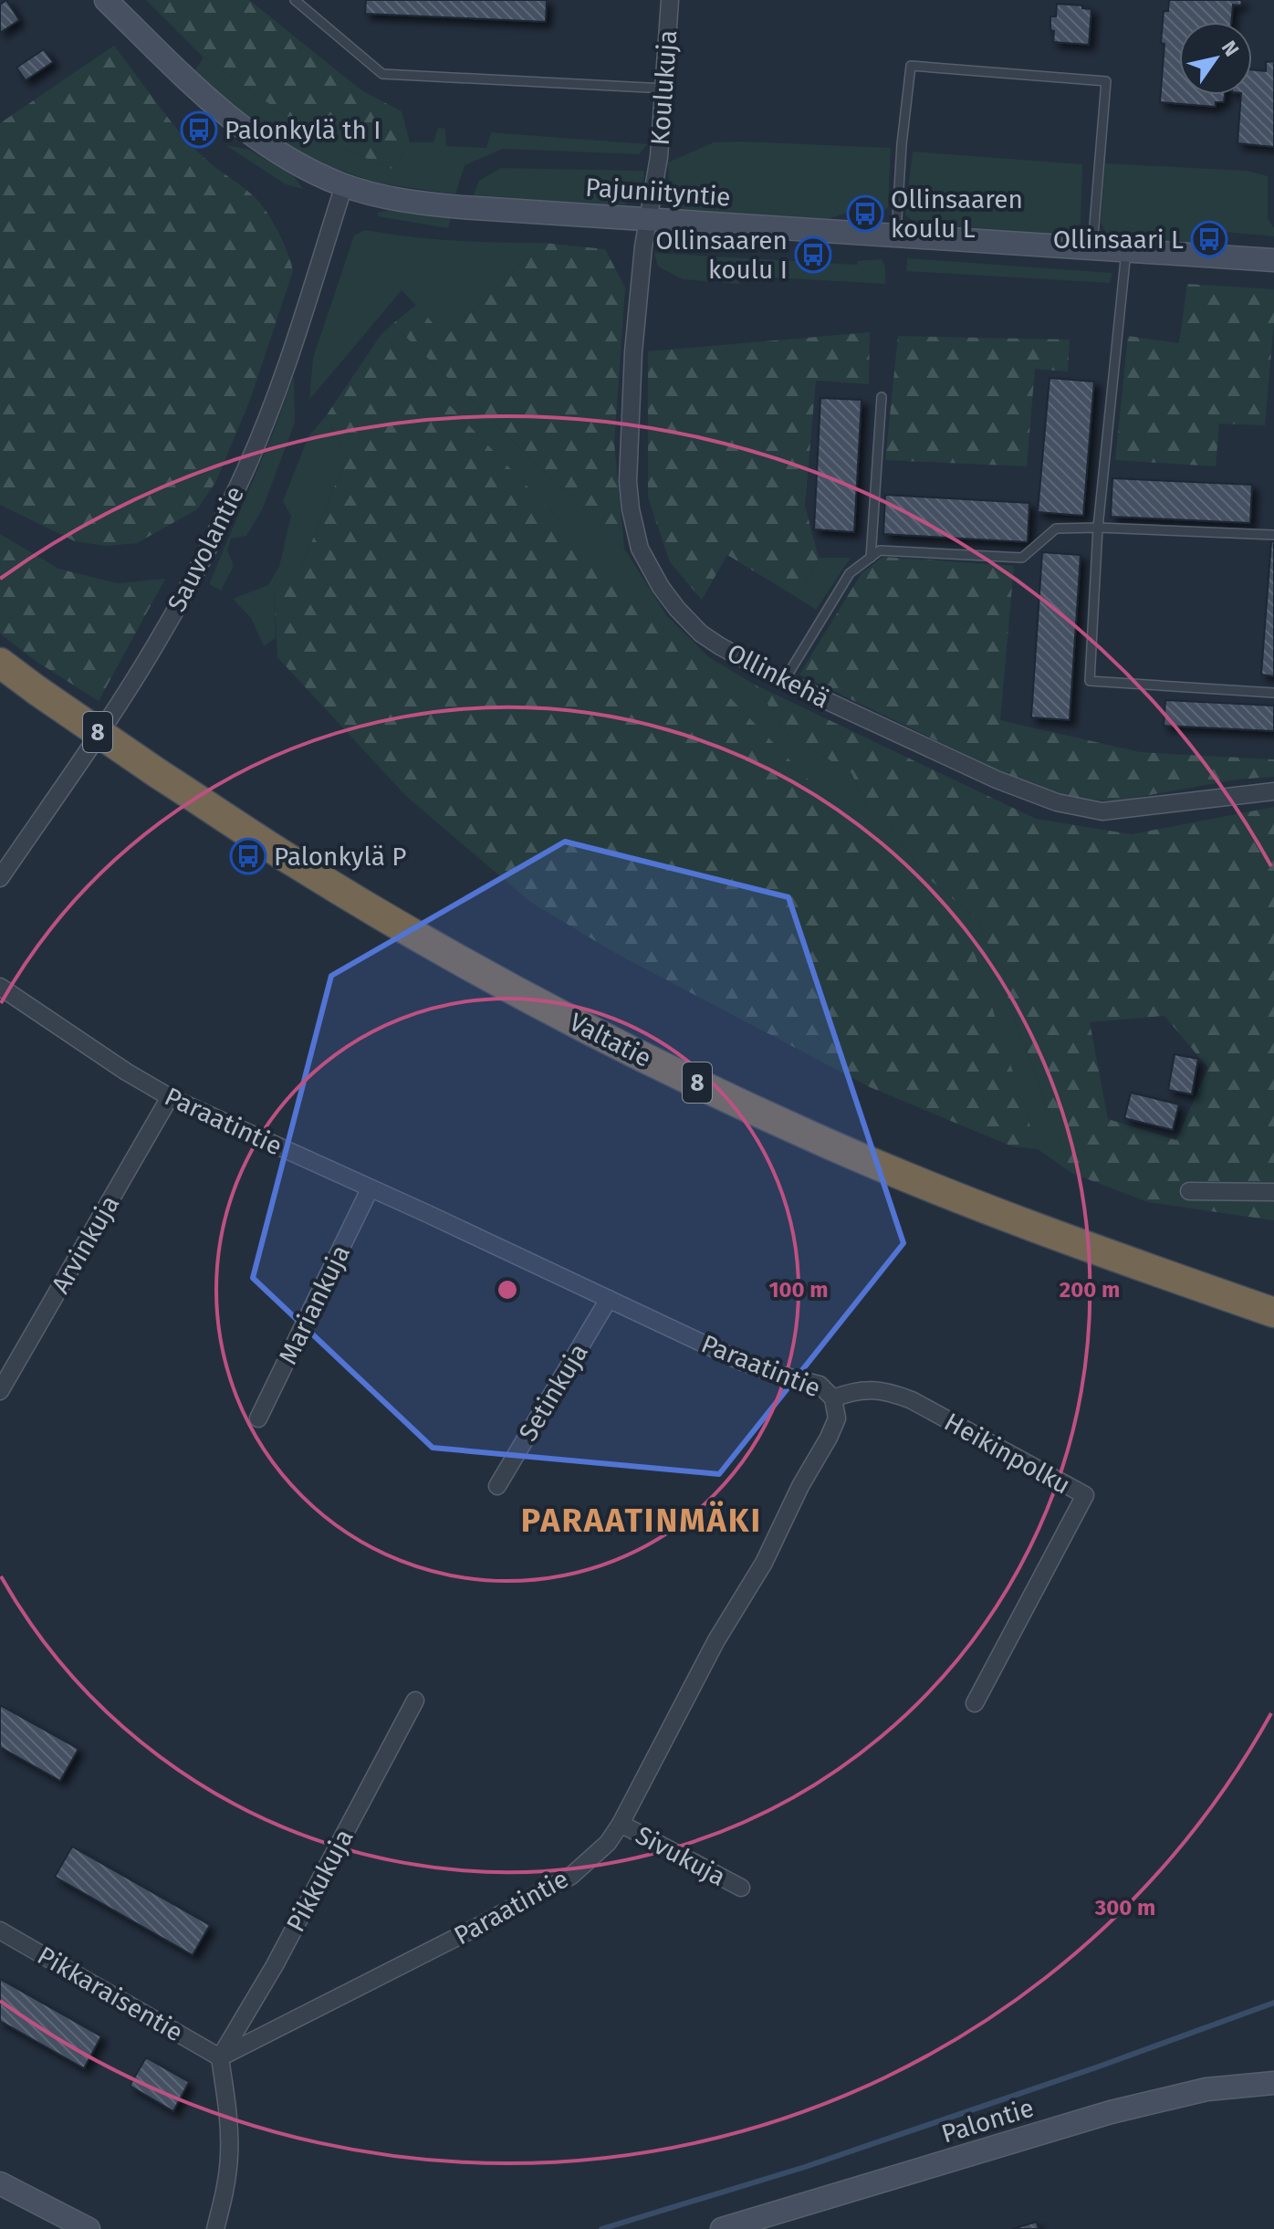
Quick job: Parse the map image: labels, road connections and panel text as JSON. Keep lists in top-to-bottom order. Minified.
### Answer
{"streets":{"highway":["8","Valtatie"],"street":["Koulukuja","Pajuniityntie","Sauvolantie","Ollinkehä","Paraatintie","Arvinkuja","Mariankuja","Setinkuja","Heikinpolku","Sivukuja","Pikkukuja","Pikkaraisentie","Palontie"]},"crossings":[["Koulukuja","Pajuniityntie"],["Koulukuja","Ollinkehä"],["Pajuniityntie","Sauvolantie"],["Pajuniityntie","Ollinkehä"],["Paraatintie","Arvinkuja"],["Paraatintie","Mariankuja"],["Paraatintie","Setinkuja"],["Paraatintie","Heikinpolku"],["Paraatintie","Sivukuja"],["Paraatintie","Pikkukuja"],["Paraatintie","Pikkaraisentie"],["Pikkukuja","Pikkaraisentie"]],"districts":["PARAATINMÄKI"],"places":{"bus stop":["Palonkylä th I","Ollinsaaren koulu L","Ollinsaari L","Ollinsaaren koulu I","Palonkylä P"]},"north":"top right","rings":["100 m","200 m","300 m"]}
